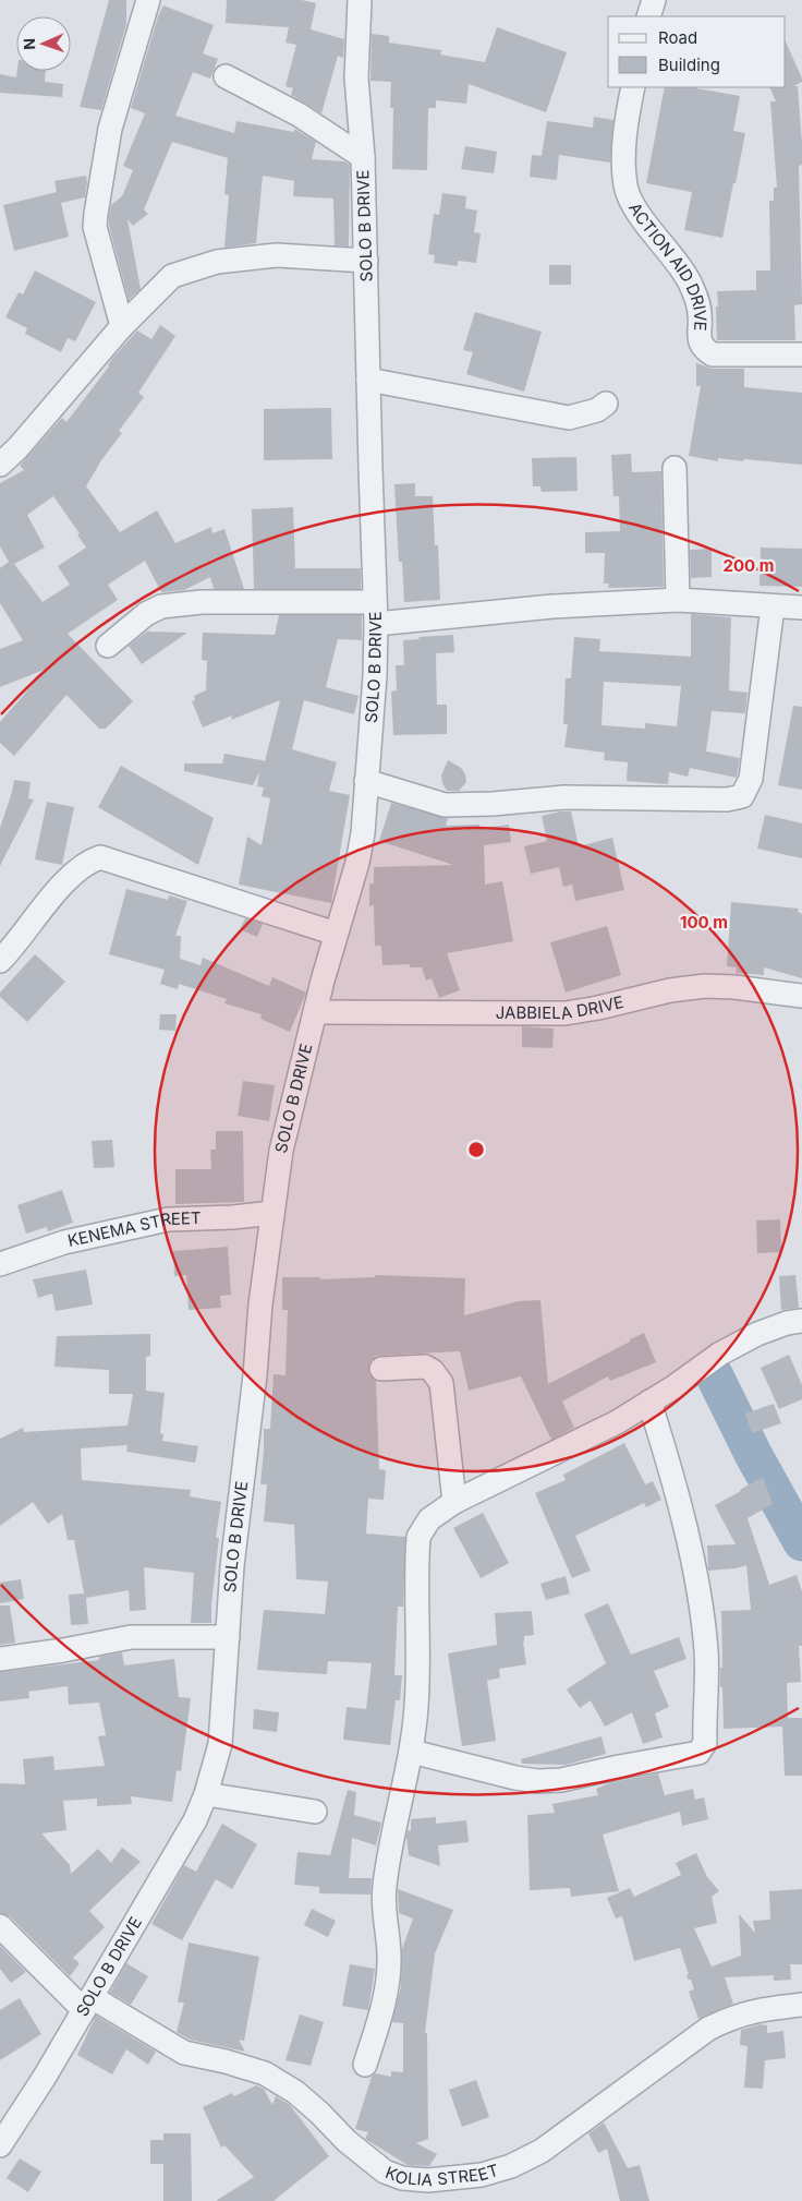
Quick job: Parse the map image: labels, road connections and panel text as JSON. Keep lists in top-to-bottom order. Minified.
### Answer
{"streets":{"street":["SOLO B DRIVE","ACTION AID DRIVE","JABBIELA DRIVE","KENEMA STREET","KOLIA STREET"]},"crossings":[["SOLO B DRIVE","JABBIELA DRIVE"],["SOLO B DRIVE","KENEMA STREET"],["SOLO B DRIVE","KOLIA STREET"]],"legend":["Road","Building"],"north":"left","rings":["200 m","100 m"]}
